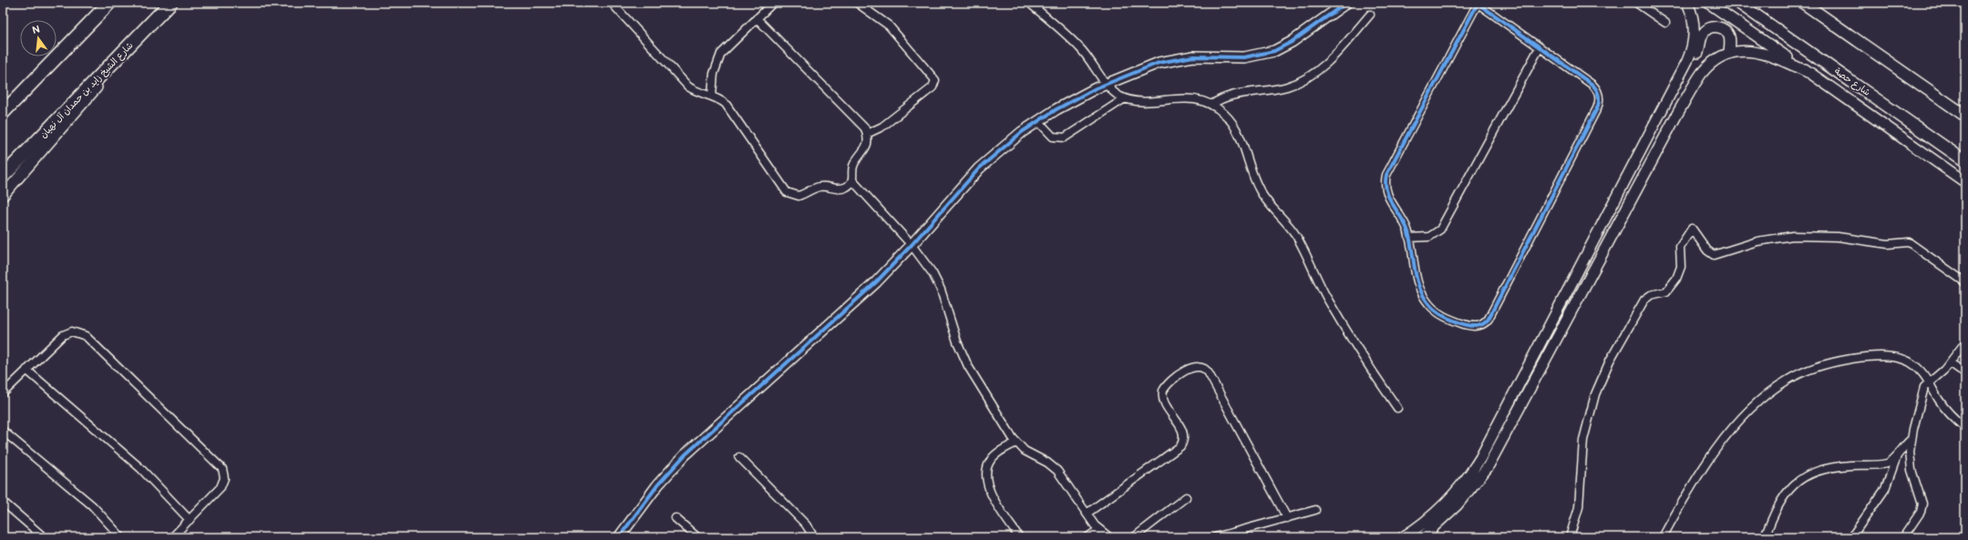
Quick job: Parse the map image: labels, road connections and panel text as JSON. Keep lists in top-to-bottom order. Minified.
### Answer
{"streets":{"highway":["شارع الشيخ زايد بن حمدان آل نهيان"],"main road":["شارع حصة"]},"north":"top"}
